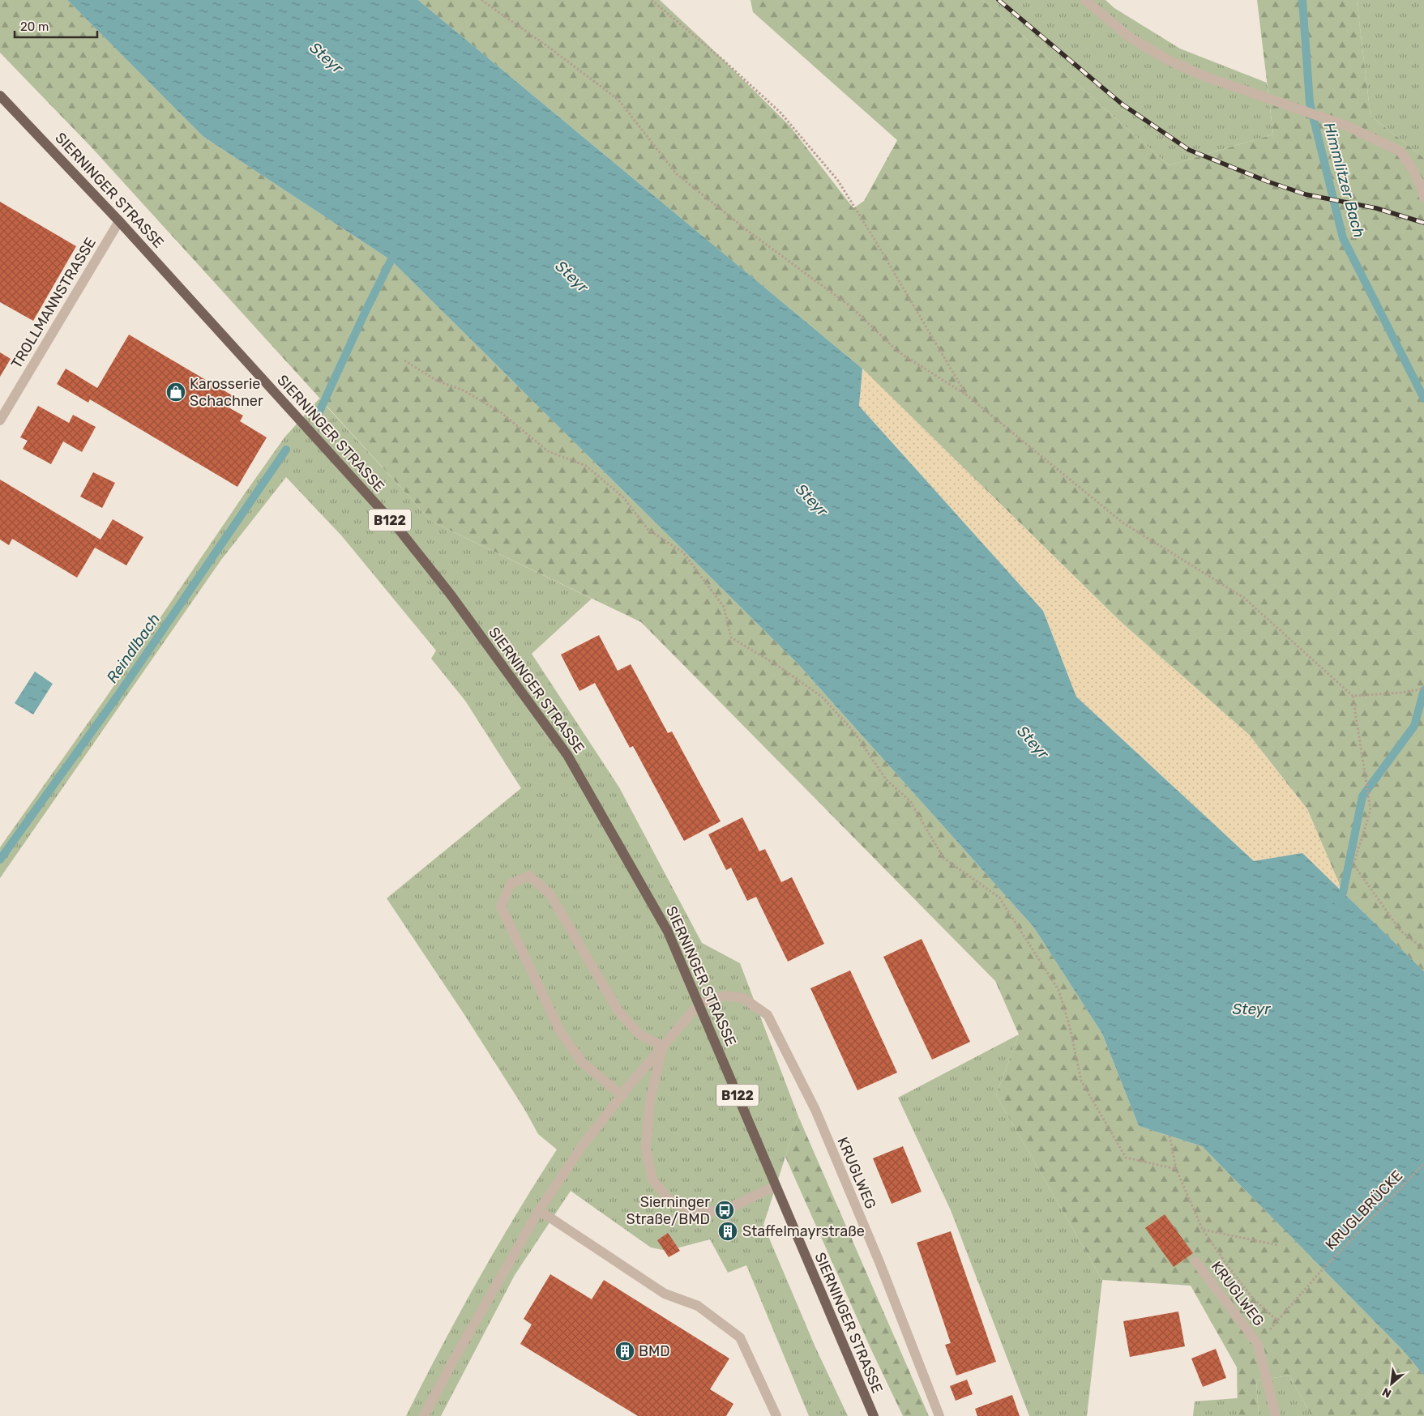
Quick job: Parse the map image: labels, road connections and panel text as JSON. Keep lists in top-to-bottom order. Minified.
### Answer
{"streets":{"main road":["SIERNINGER STRASSE","B122"],"street":["TROLLMANNSTRASSE","KRUGLWEG"],"path":["KRUGLBRÜCKE"]},"crossings":[["SIERNINGER STRASSE","TROLLMANNSTRASSE"],["SIERNINGER STRASSE","KRUGLWEG"],["KRUGLWEG","KRUGLBRÜCKE"]],"water":["Steyr","Himmlitzer Bach","Reindlbach"],"places":{"shop":["Karosserie Schachner"],"bus stop":["Sierninger Straße/BMD"],"building":["Staffelmayrstraße","BMD"]},"scale_bar":"20 m","north":"bottom left"}
